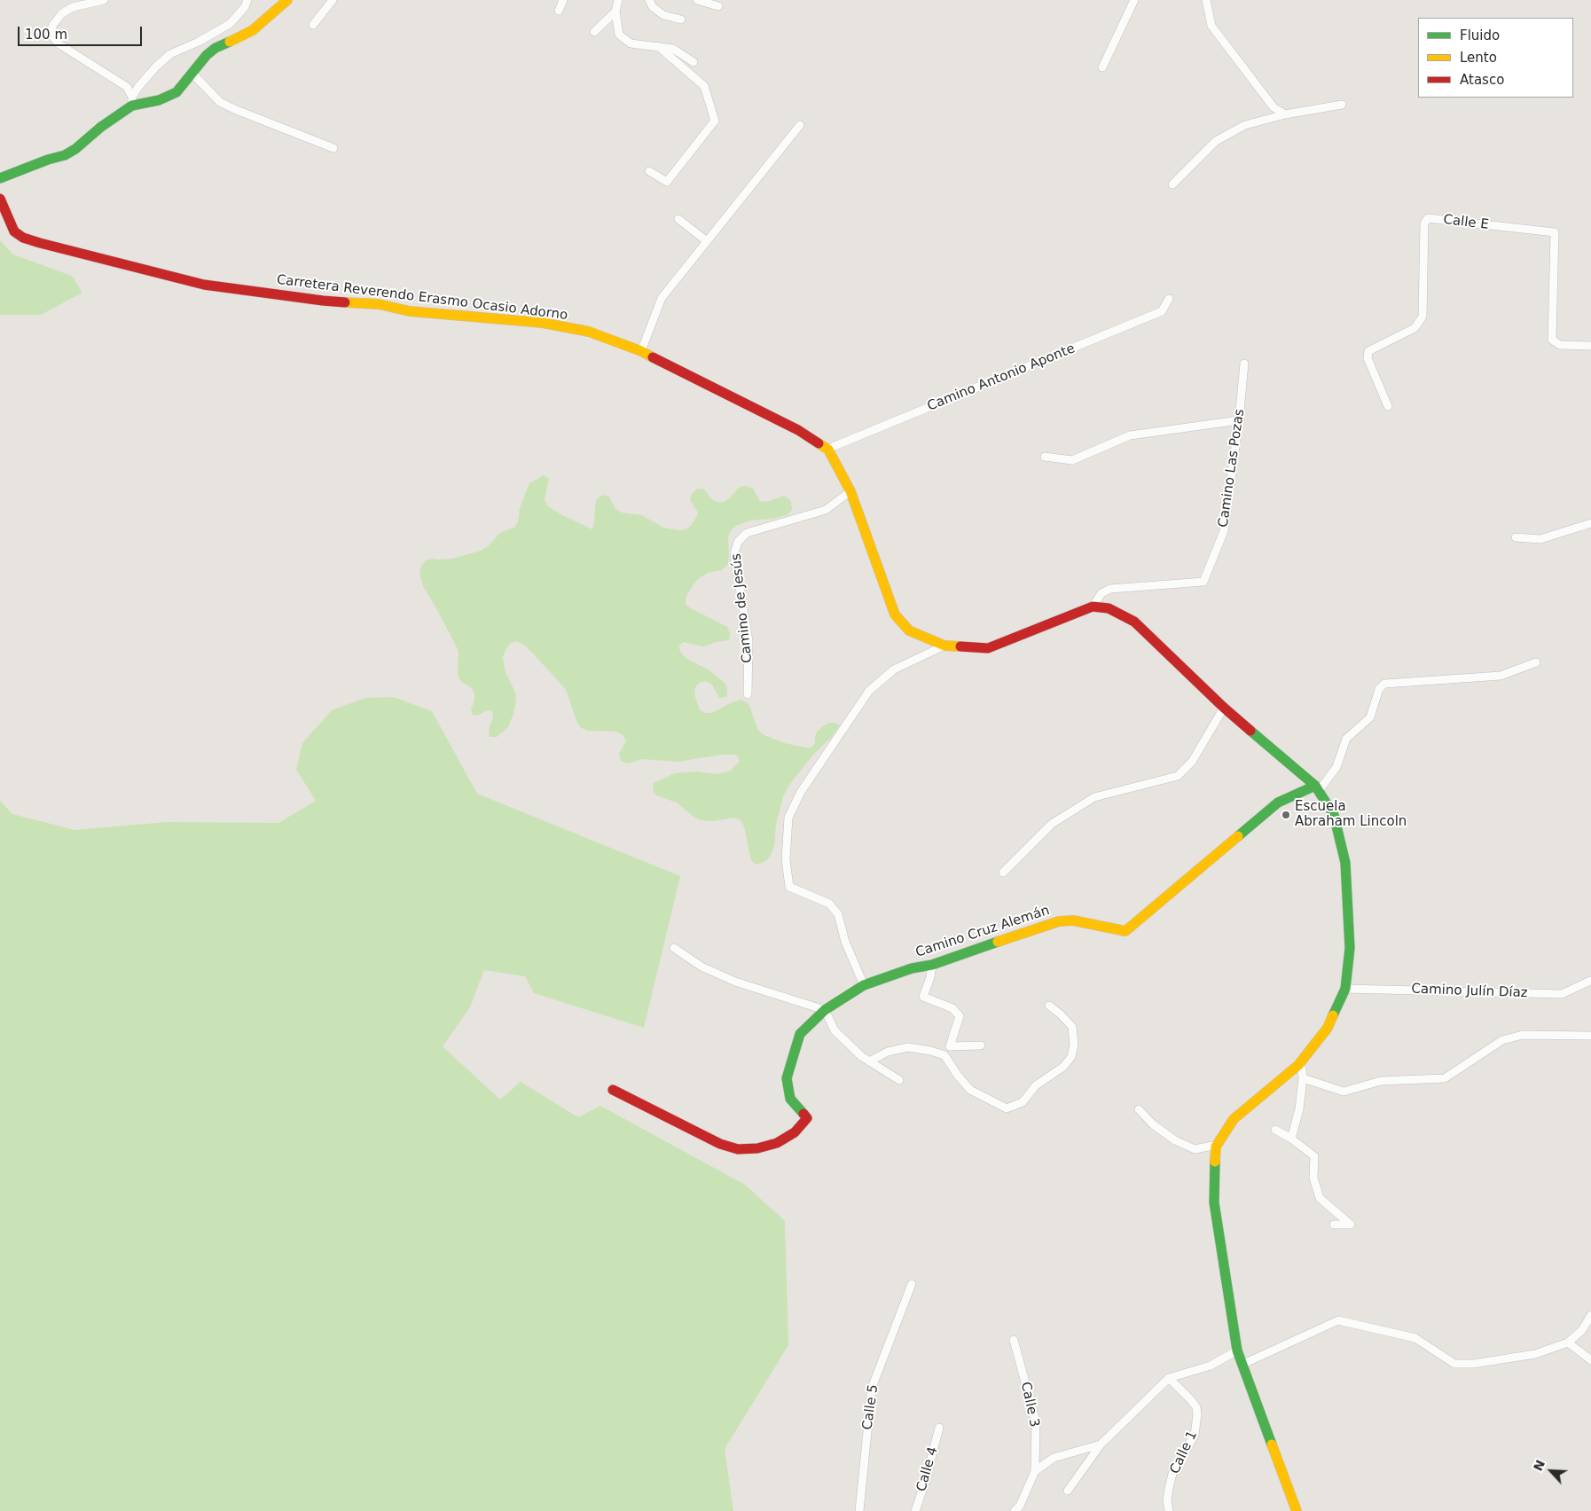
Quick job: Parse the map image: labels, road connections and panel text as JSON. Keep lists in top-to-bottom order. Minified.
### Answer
{"streets":{"street":["Calle E","Carretera Reverendo Erasmo Ocasio Adorno","Camino Antonio Aponte","Camino Las Pozas","Camino de Jesús","Camino Cruz Alemán","Camino Julín Díaz","Calle 3","Calle 5","Calle 1","Calle 4"]},"crossings":[["Carretera Reverendo Erasmo Ocasio Adorno","Camino Antonio Aponte"],["Carretera Reverendo Erasmo Ocasio Adorno","Camino Las Pozas"],["Carretera Reverendo Erasmo Ocasio Adorno","Camino de Jesús"]],"places":["Escuela Abraham Lincoln"],"legend":["Fluido","Lento","Atasco"],"scale_bar":"100 m","north":"top left"}
